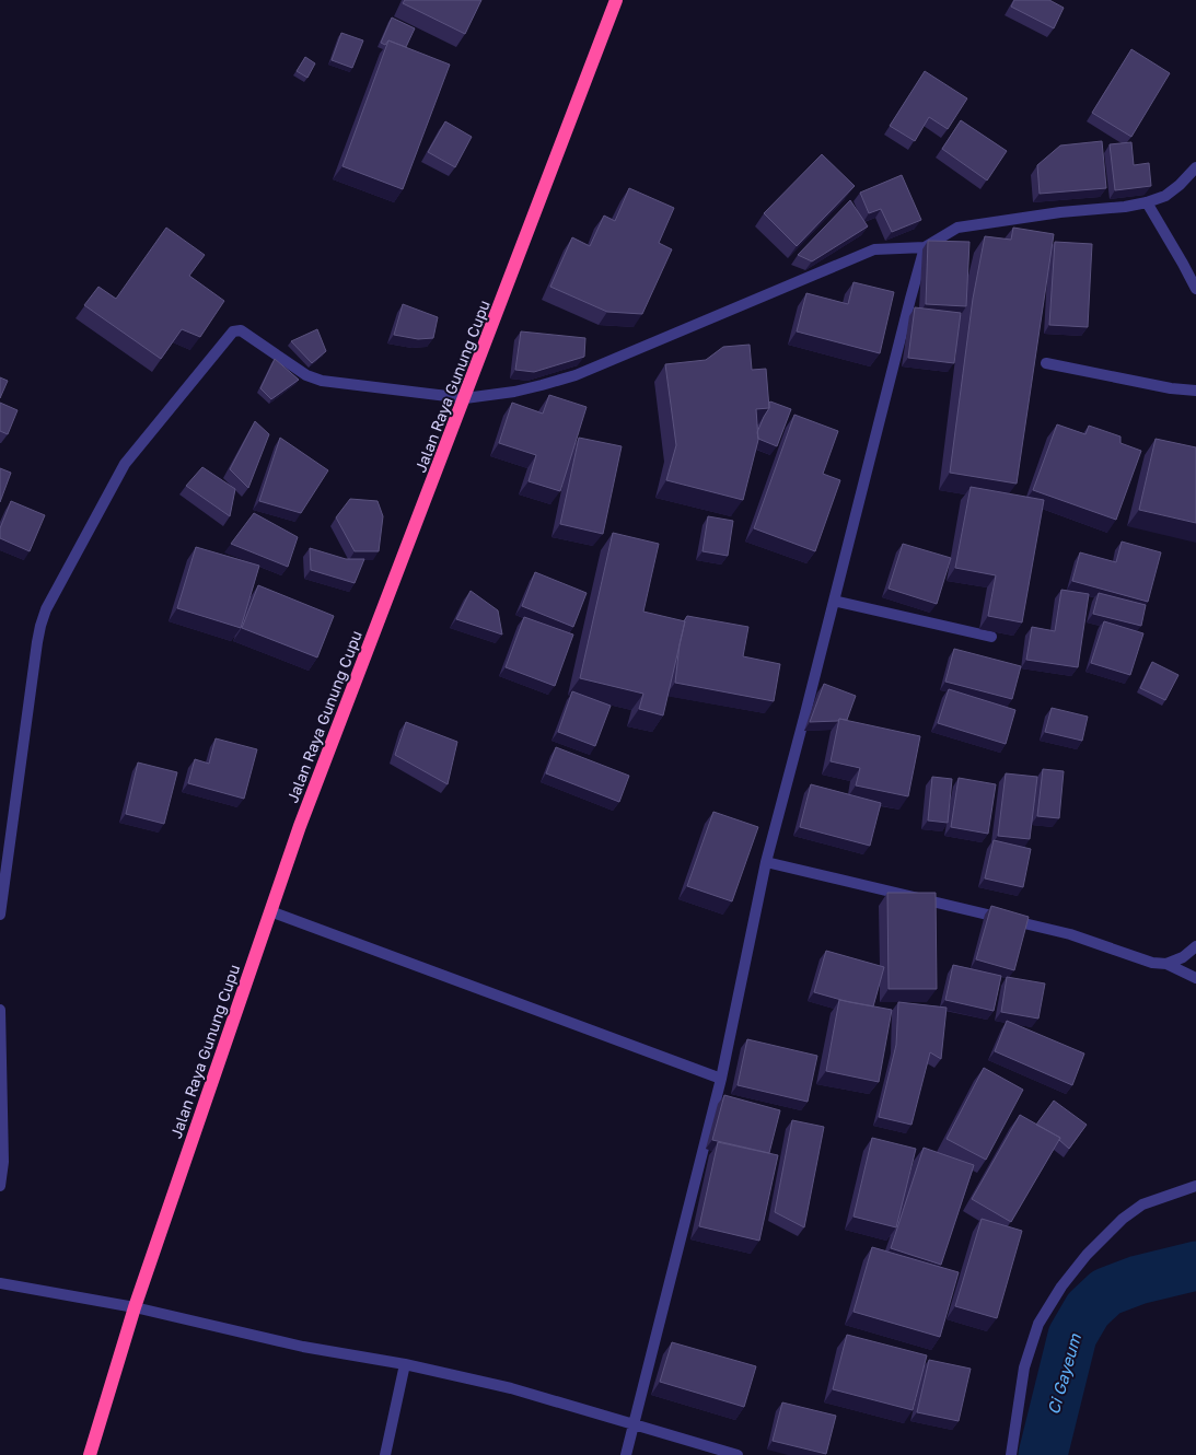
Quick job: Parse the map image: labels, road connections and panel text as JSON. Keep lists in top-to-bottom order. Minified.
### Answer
{"streets":{"highway":["Jalan Raya Gunung Cupu"]},"water":["Ci Gayeum"]}
